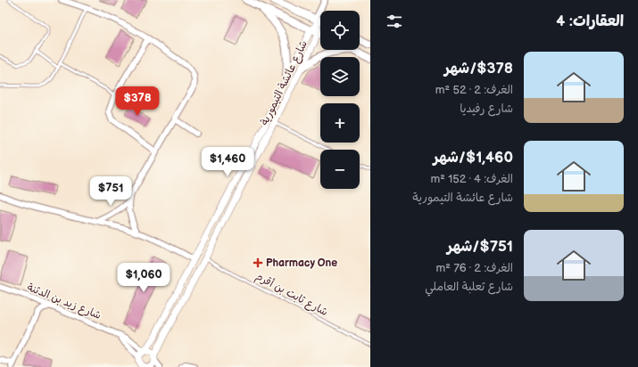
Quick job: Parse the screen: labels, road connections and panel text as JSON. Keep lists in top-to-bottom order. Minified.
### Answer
{"streets":{"street":["شارع عائشة التيمورية","شارع زيد بن الدثنة"],"lane":["شارع ثابت بن أقرم"]},"crossings":[["شارع عائشة التيمورية","شارع ثابت بن أقرم"],["شارع عائشة التيمورية","شارع زيد بن الدثنة"]],"places":{"health":["Pharmacy One"]},"page":{"heading":"العقارات: 4","map_buttons":["+","−"],"list":[{"name":"$378/شهر","note":"الغرف: 2 · 52 m² · شارع رفيديا"},{"name":"$1,460/شهر","note":"الغرف: 4 · 152 m² · شارع عائشة التيمورية"},{"name":"$751/شهر","note":"الغرف: 2 · 76 m² · شارع ثعلبة العاملي"}],"price":["$378","$1,460","$751","$1,060"]}}
